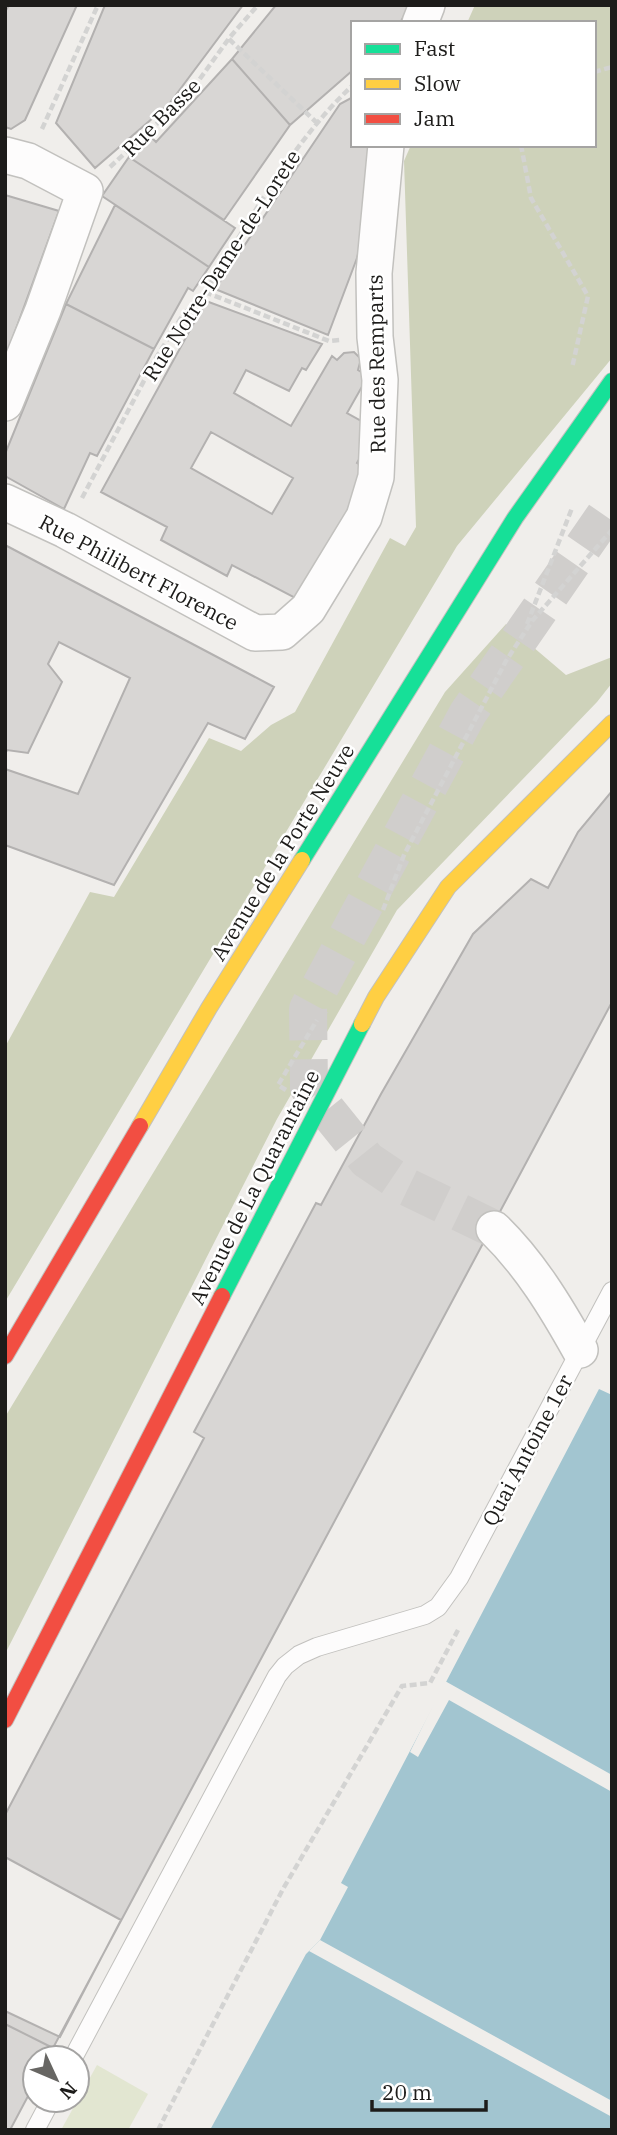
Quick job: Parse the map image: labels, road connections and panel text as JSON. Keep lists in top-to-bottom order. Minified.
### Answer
{"streets":{"street":["Rue des Remparts","Rue Philibert Florence","Avenue de la Porte Neuve","Avenue de La Quarantaine"],"lane":["Quai Antoine 1er"],"path":["Rue Basse","Rue Notre-Dame-de-Lorete"]},"crossings":[["Rue Notre-Dame-de-Lorete","Rue Philibert Florence"],["Rue des Remparts","Rue Philibert Florence"]],"legend":["Fast","Slow","Jam"],"scale_bar":"20 m","north":"bottom right"}
